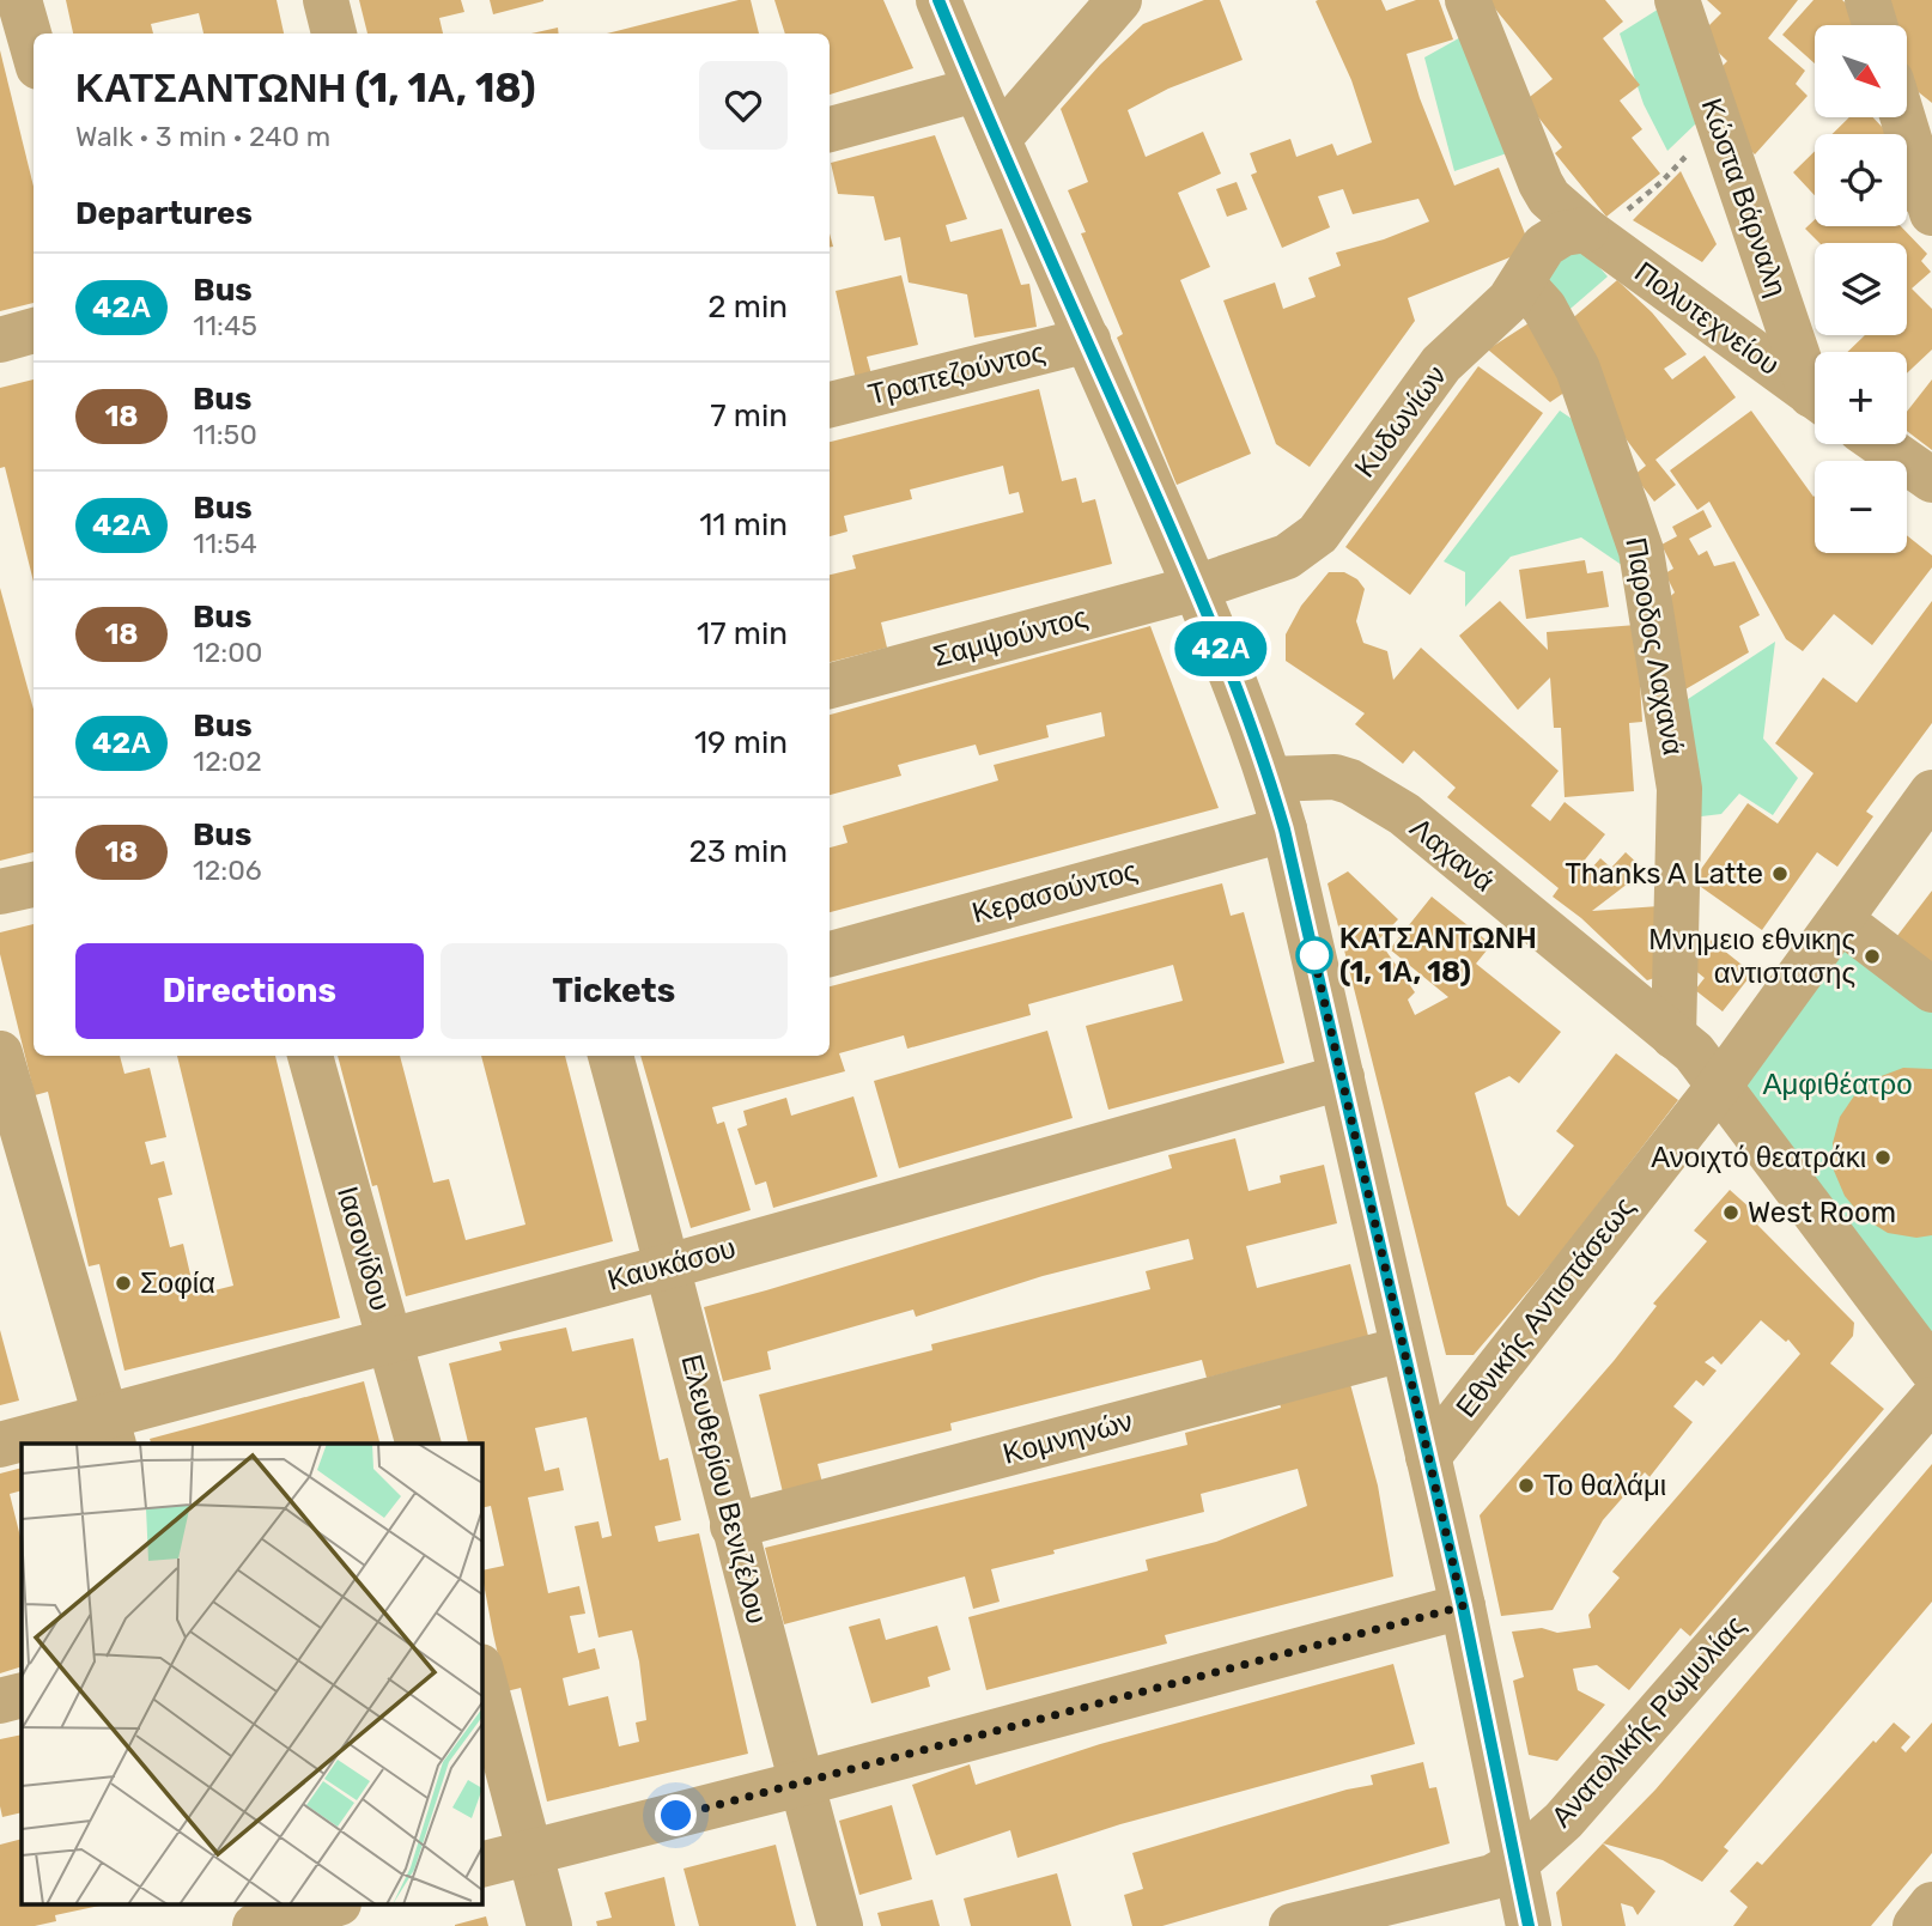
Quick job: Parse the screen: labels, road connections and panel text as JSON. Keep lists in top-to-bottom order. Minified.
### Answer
{"streets":{"street":["Κώστα Βάρναλη","Πολυτεχνείου","Τραπεζούντος","Κυδωνίων","Σαμψούντος","Παροδος Λαχανά","Λαχανά","Κερασούντος","Ιασoνίδου","Καυκάσου","Εθνικής Αντιστάσεως","Κομνηνών","Ελευθερίου Βενιζέλου","Ανατολικής Ρωμυλίας"]},"crossings":[["Πολυτεχνείου","Κυδωνίων"],["Κυδωνίων","Σαμψούντος"],["Κυδωνίων","Παροδος Λαχανά"],["Παροδος Λαχανά","Λαχανά"],["Λαχανά","Εθνικής Αντιστάσεως"],["Ιασoνίδου","Καυκάσου"],["Καυκάσου","Ελευθερίου Βενιζέλου"],["Κομνηνών","Ελευθερίου Βενιζέλου"]],"parks":["Αμφιθέατρο"],"places":["Thanks A Latte","ΚΑΤΣΑΝΤΩΝΗ (1, 1Α, 18)","Μνημειο εθνικης αντιστασης","Ανοιχτό θεατράκι","West Room","Σοφία","Το θαλάμι"],"lines":["bus line 42Α"],"north":"bottom right","page":{"on_map":"42Α","map_buttons":["+","−"],"heading":[["ΚΑΤΣΑΝΤΩΝΗ (1, 1Α, 18)","Walk · 3 min · 240 m"],"Departures"],"list":[{"mark":"42Α","name":"Bus","note":"11:45","value":"2 min"},{"mark":"18","name":"Bus","note":"11:50","value":"7 min"},{"mark":"42Α","name":"Bus","note":"11:54","value":"11 min"},{"mark":"18","name":"Bus","note":"12:00","value":"17 min"},{"mark":"42Α","name":"Bus","note":"12:02","value":"19 min"},{"mark":"18","name":"Bus","note":"12:06","value":"23 min"}],"buttons":["Directions","Tickets"]}}
